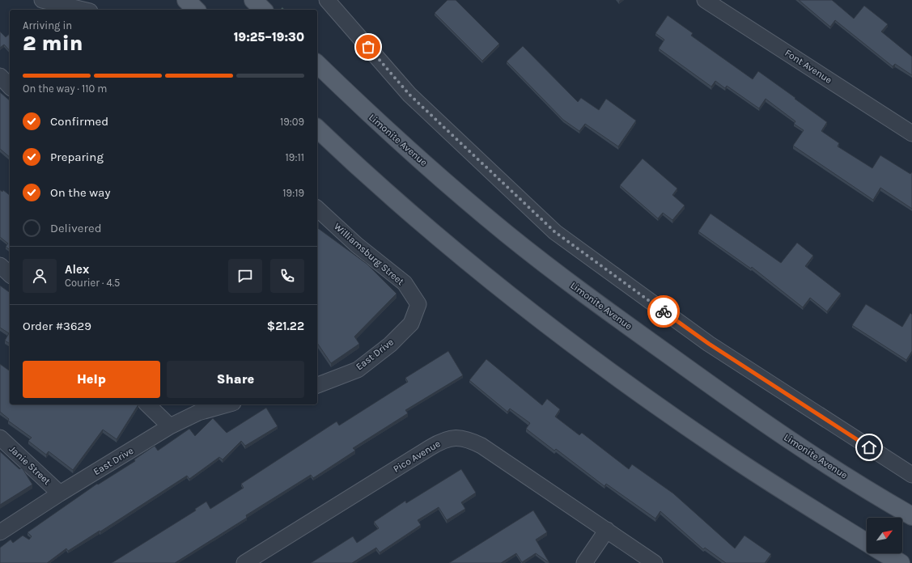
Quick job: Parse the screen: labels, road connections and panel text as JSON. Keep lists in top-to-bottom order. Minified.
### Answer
{"streets":{"main road":["Limonite Avenue"],"street":["Font Avenue","Williamsburg Street","East Drive","Pico Avenue","Janie Street"]},"crossings":[["Williamsburg Street","East Drive"],["East Drive","Janie Street"]],"north":"top right","page":{"heading":["2 min","Arriving in","19:25–19:30"],"panel":["Alex","Courier · 4.5","Order #3629","$21.22"],"bar":"On the way · 110 m","list":[["Confirmed","19:09"],["Preparing","19:11"],["On the way","19:19"],"Delivered"],"buttons":["Help","Share"]}}
